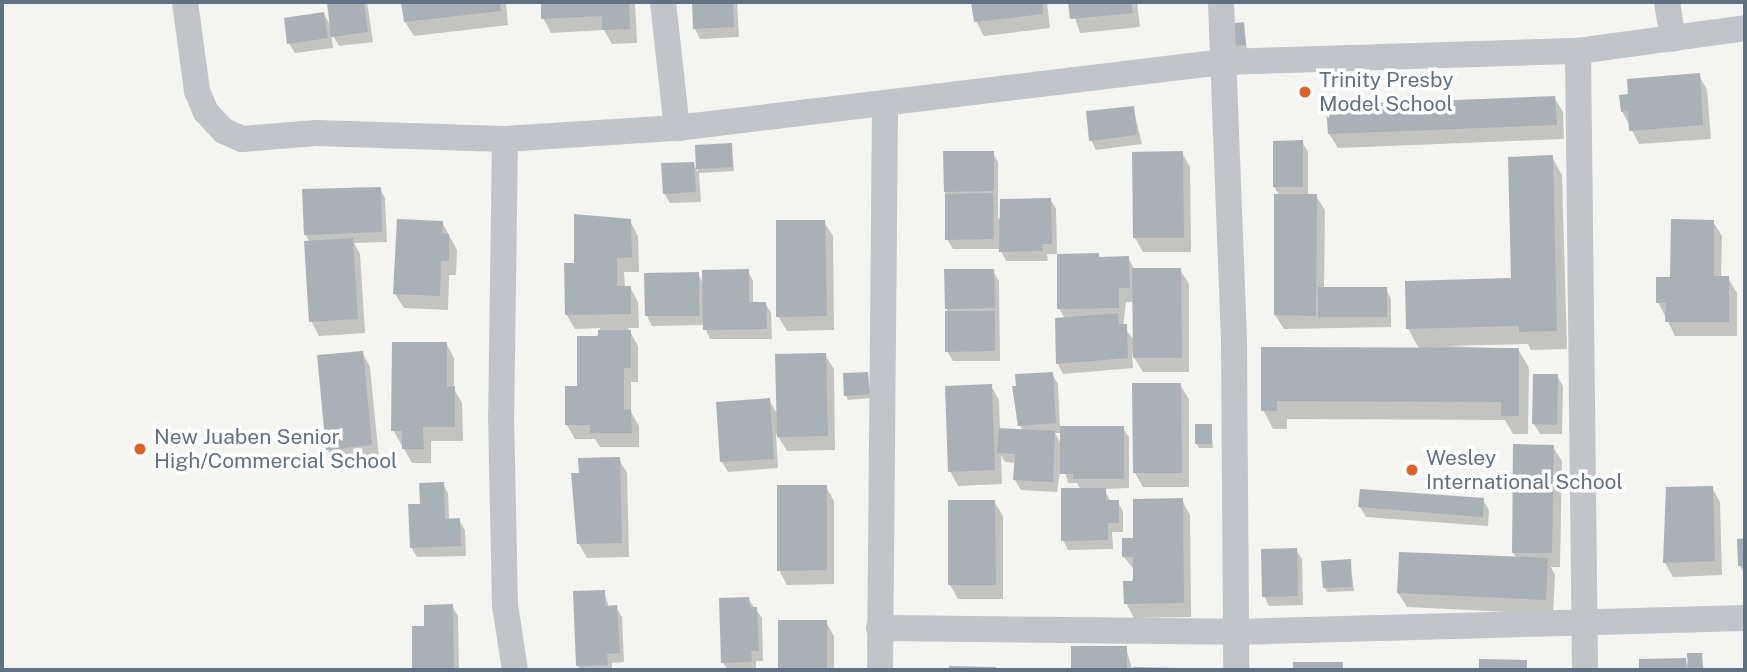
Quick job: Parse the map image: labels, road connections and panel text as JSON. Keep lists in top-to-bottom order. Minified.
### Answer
{"places":["Trinity Presby Model School","New Juaben Senior High/Commercial School","Wesley International School"]}
